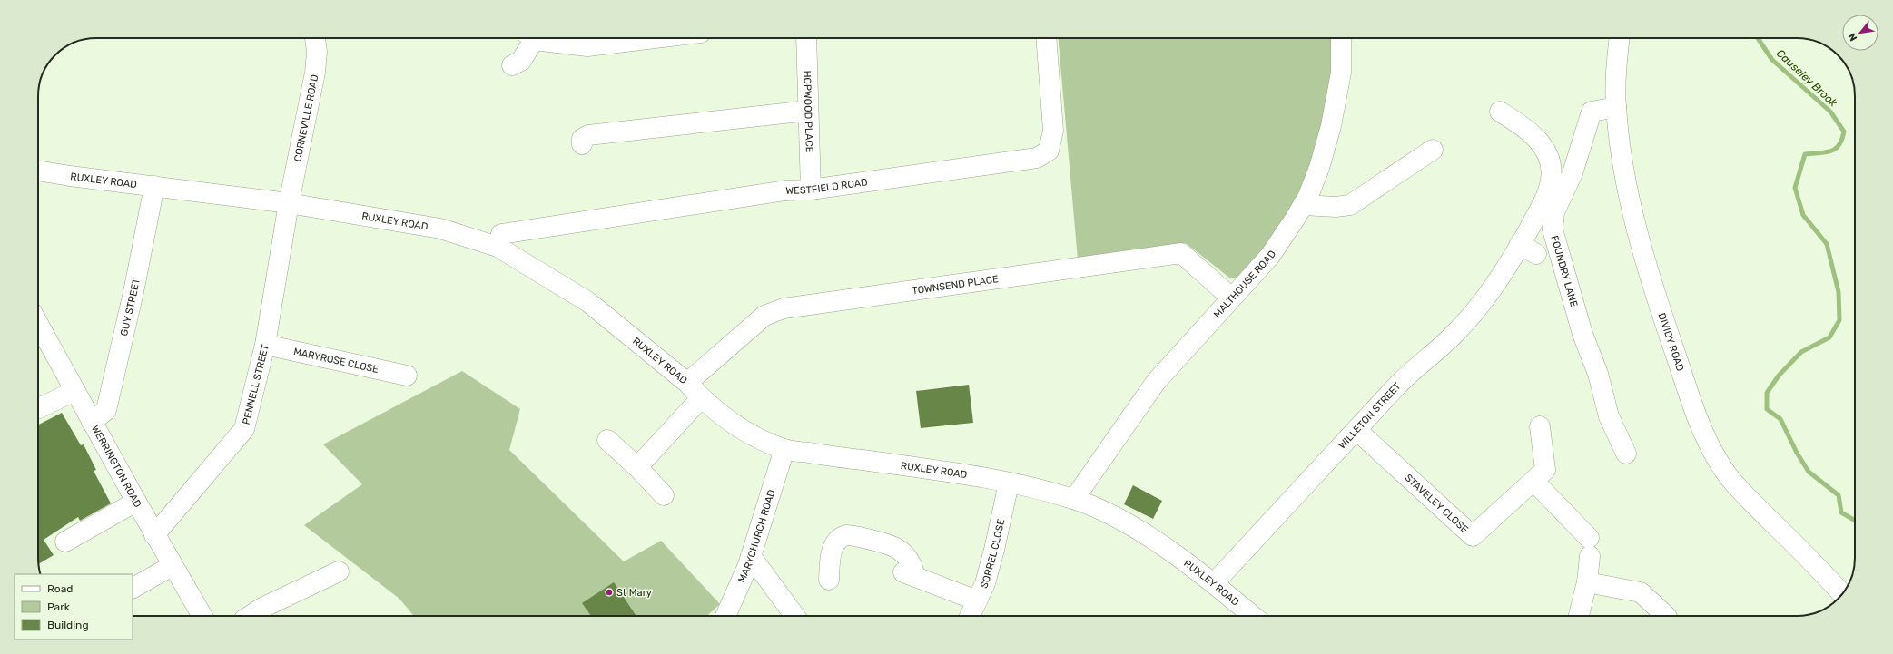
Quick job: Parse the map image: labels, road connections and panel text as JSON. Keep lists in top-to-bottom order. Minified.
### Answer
{"streets":{"main road":["HOPWOOD PLACE","CORNEVILLE ROAD","RUXLEY ROAD","WESTFIELD ROAD","FOUNDRY LANE","MALTHOUSE ROAD","TOWNSEND PLACE","GUY STREET","DIVIDY ROAD","MARYROSE CLOSE","PENNELL STREET","WILLETON STREET","WERRINGTON ROAD","STAVELEY CLOSE","MARYCHURCH ROAD","SORREL CLOSE"]},"crossings":[["HOPWOOD PLACE","WESTFIELD ROAD"],["CORNEVILLE ROAD","RUXLEY ROAD"],["CORNEVILLE ROAD","PENNELL STREET"],["RUXLEY ROAD","WESTFIELD ROAD"],["RUXLEY ROAD","MALTHOUSE ROAD"],["RUXLEY ROAD","TOWNSEND PLACE"],["RUXLEY ROAD","GUY STREET"],["RUXLEY ROAD","PENNELL STREET"],["RUXLEY ROAD","WILLETON STREET"],["RUXLEY ROAD","MARYCHURCH ROAD"],["RUXLEY ROAD","SORREL CLOSE"],["FOUNDRY LANE","DIVIDY ROAD"],["MALTHOUSE ROAD","TOWNSEND PLACE"],["GUY STREET","WERRINGTON ROAD"],["MARYROSE CLOSE","PENNELL STREET"],["PENNELL STREET","WERRINGTON ROAD"],["WILLETON STREET","STAVELEY CLOSE"]],"water":["Causeley Brook"],"places":["St Mary"],"legend":["Road","Park","Building"],"north":"bottom left"}
